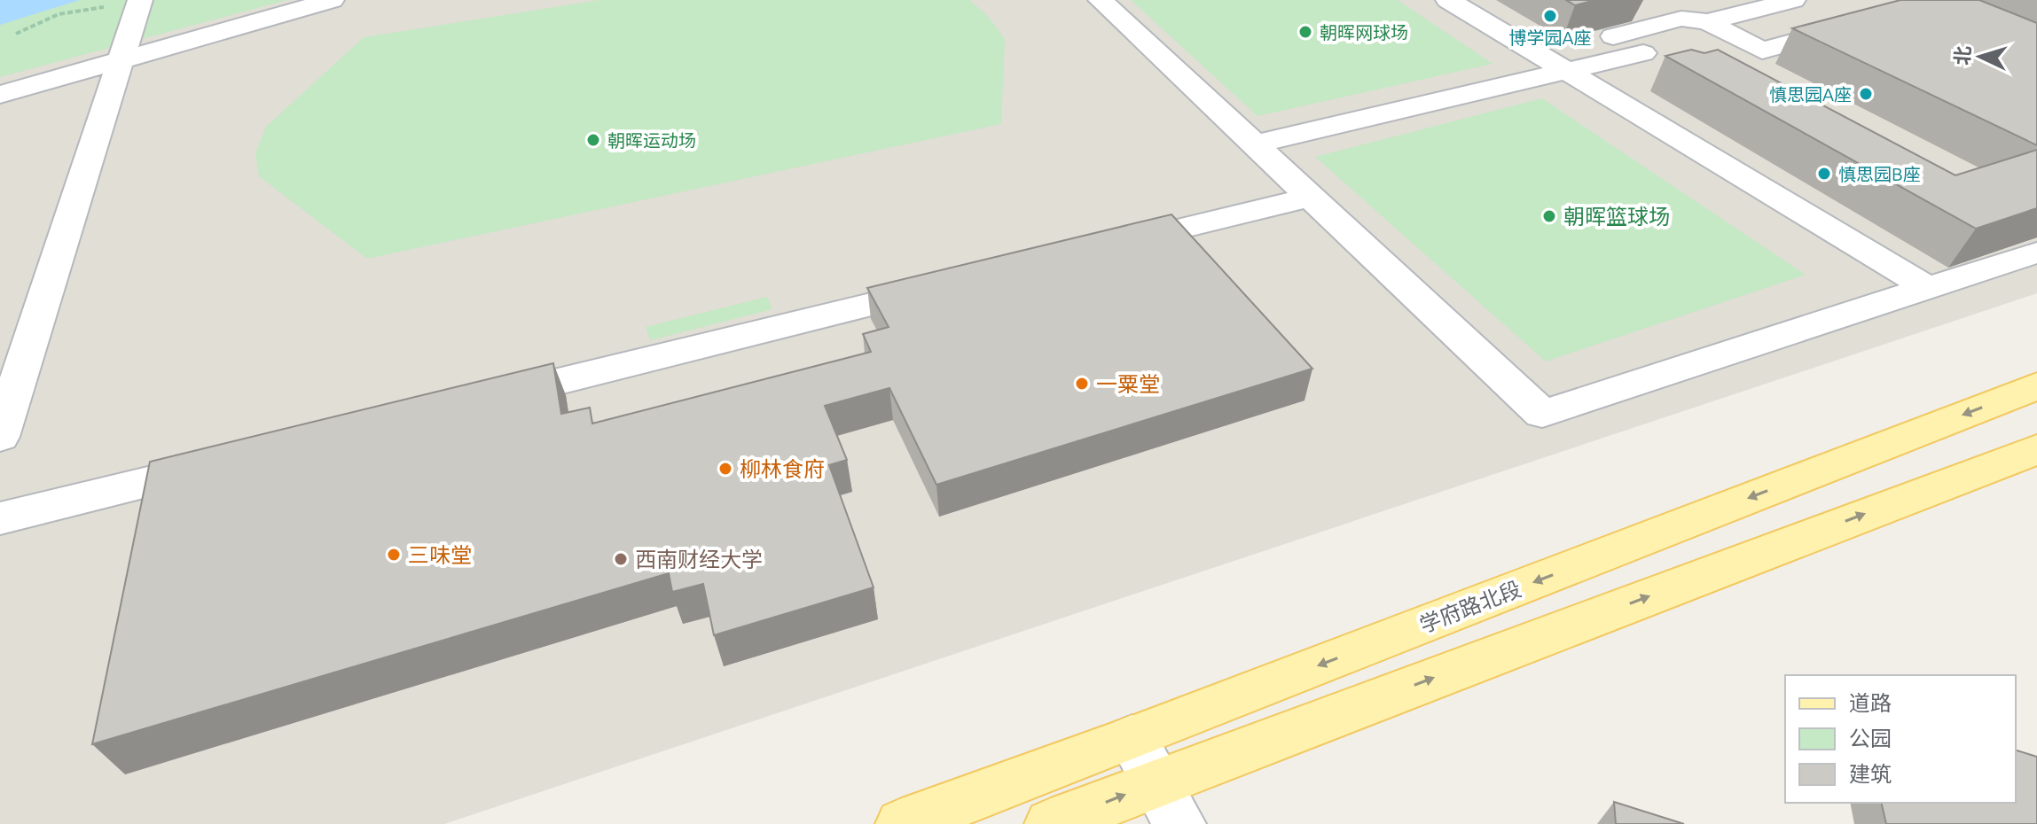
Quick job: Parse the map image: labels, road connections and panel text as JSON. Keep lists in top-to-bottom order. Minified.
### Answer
{"streets":{"main road":["学府路北段"]},"places":["博学园A座","朝晖网球场","慎思园A座","朝晖运动场","慎思园B座","朝晖篮球场","一粟堂","柳林食府","三味堂","西南财经大学"],"legend":["道路","公园","建筑"],"north":"left"}
